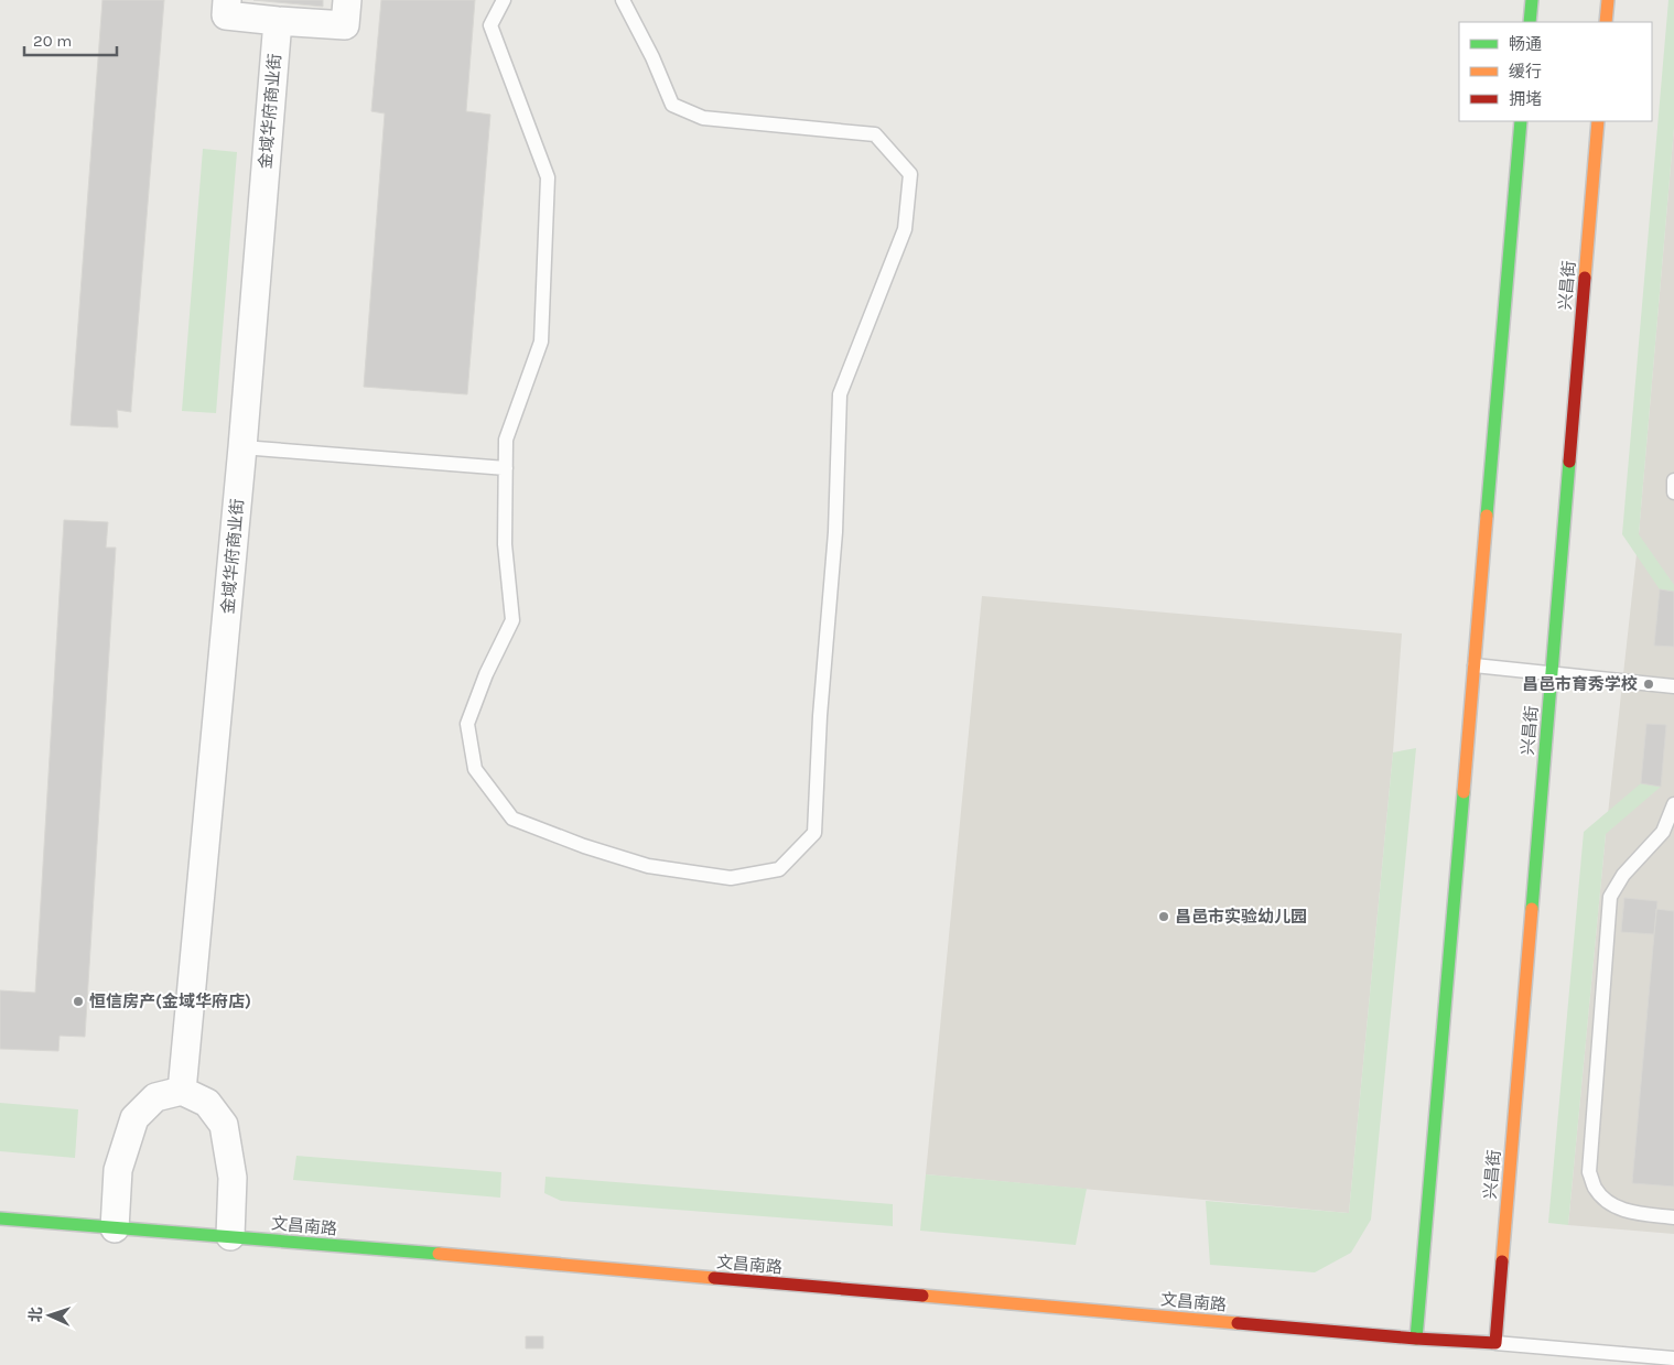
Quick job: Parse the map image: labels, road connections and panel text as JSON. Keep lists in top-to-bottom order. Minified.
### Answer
{"streets":{"main road":["兴昌街","文昌南路"],"street":["金域华府商业街"]},"crossings":[["兴昌街","文昌南路"]],"places":["昌邑市育秀学校","昌邑市实验幼儿园","恒信房产(金域华府店)"],"legend":["畅通","缓行","拥堵"],"scale_bar":"20 m","north":"left"}
